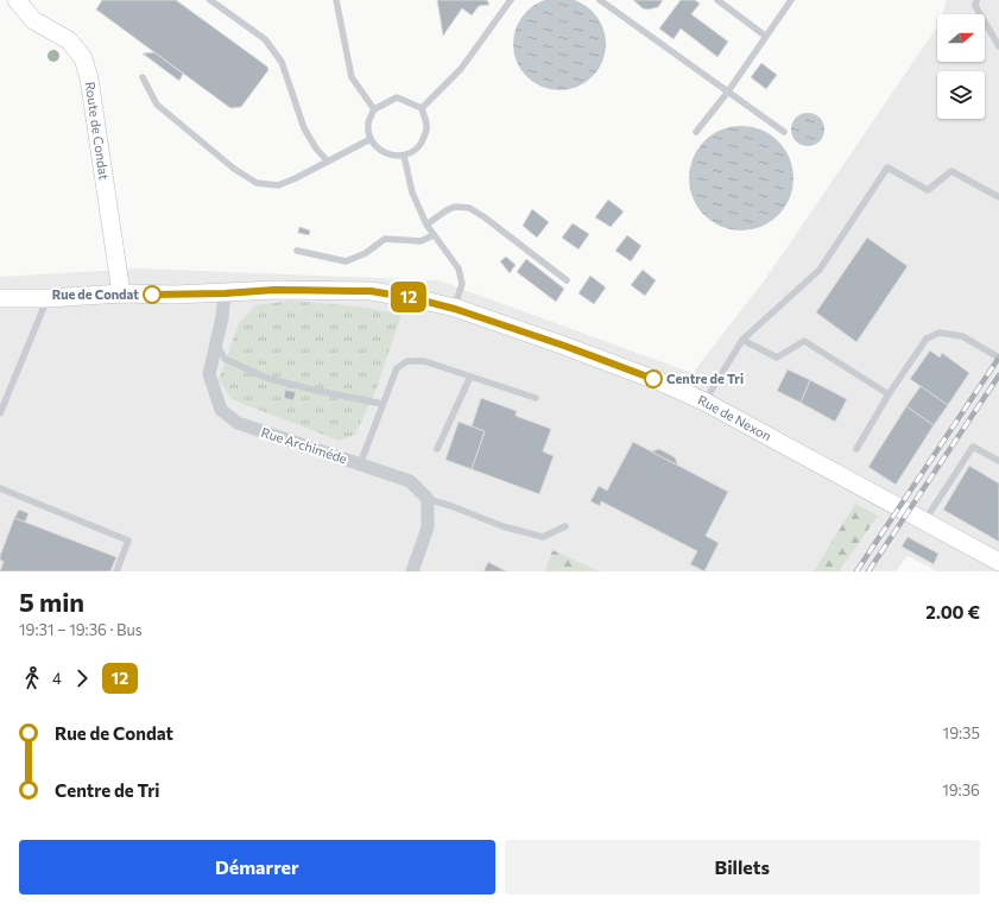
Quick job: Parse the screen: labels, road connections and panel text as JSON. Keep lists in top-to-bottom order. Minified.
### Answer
{"streets":{"street":["Route de Condat","Rue de Nexon","Rue Archiméde"]},"crossings":[["Route de Condat","Rue de Nexon"],["Rue de Nexon","Rue Archiméde"]],"places":["Rue de Condat","Centre de Tri"],"lines":["bus line 12"],"north":"right","page":{"on_map":"12","heading":["5 min","19:31 – 19:36 · Bus","2.00 €"],"legs":["4","12"],"list":[{"name":"Rue de Condat","value":"19:35"},{"name":"Centre de Tri","value":"19:36"}],"buttons":["Démarrer","Billets"]}}
